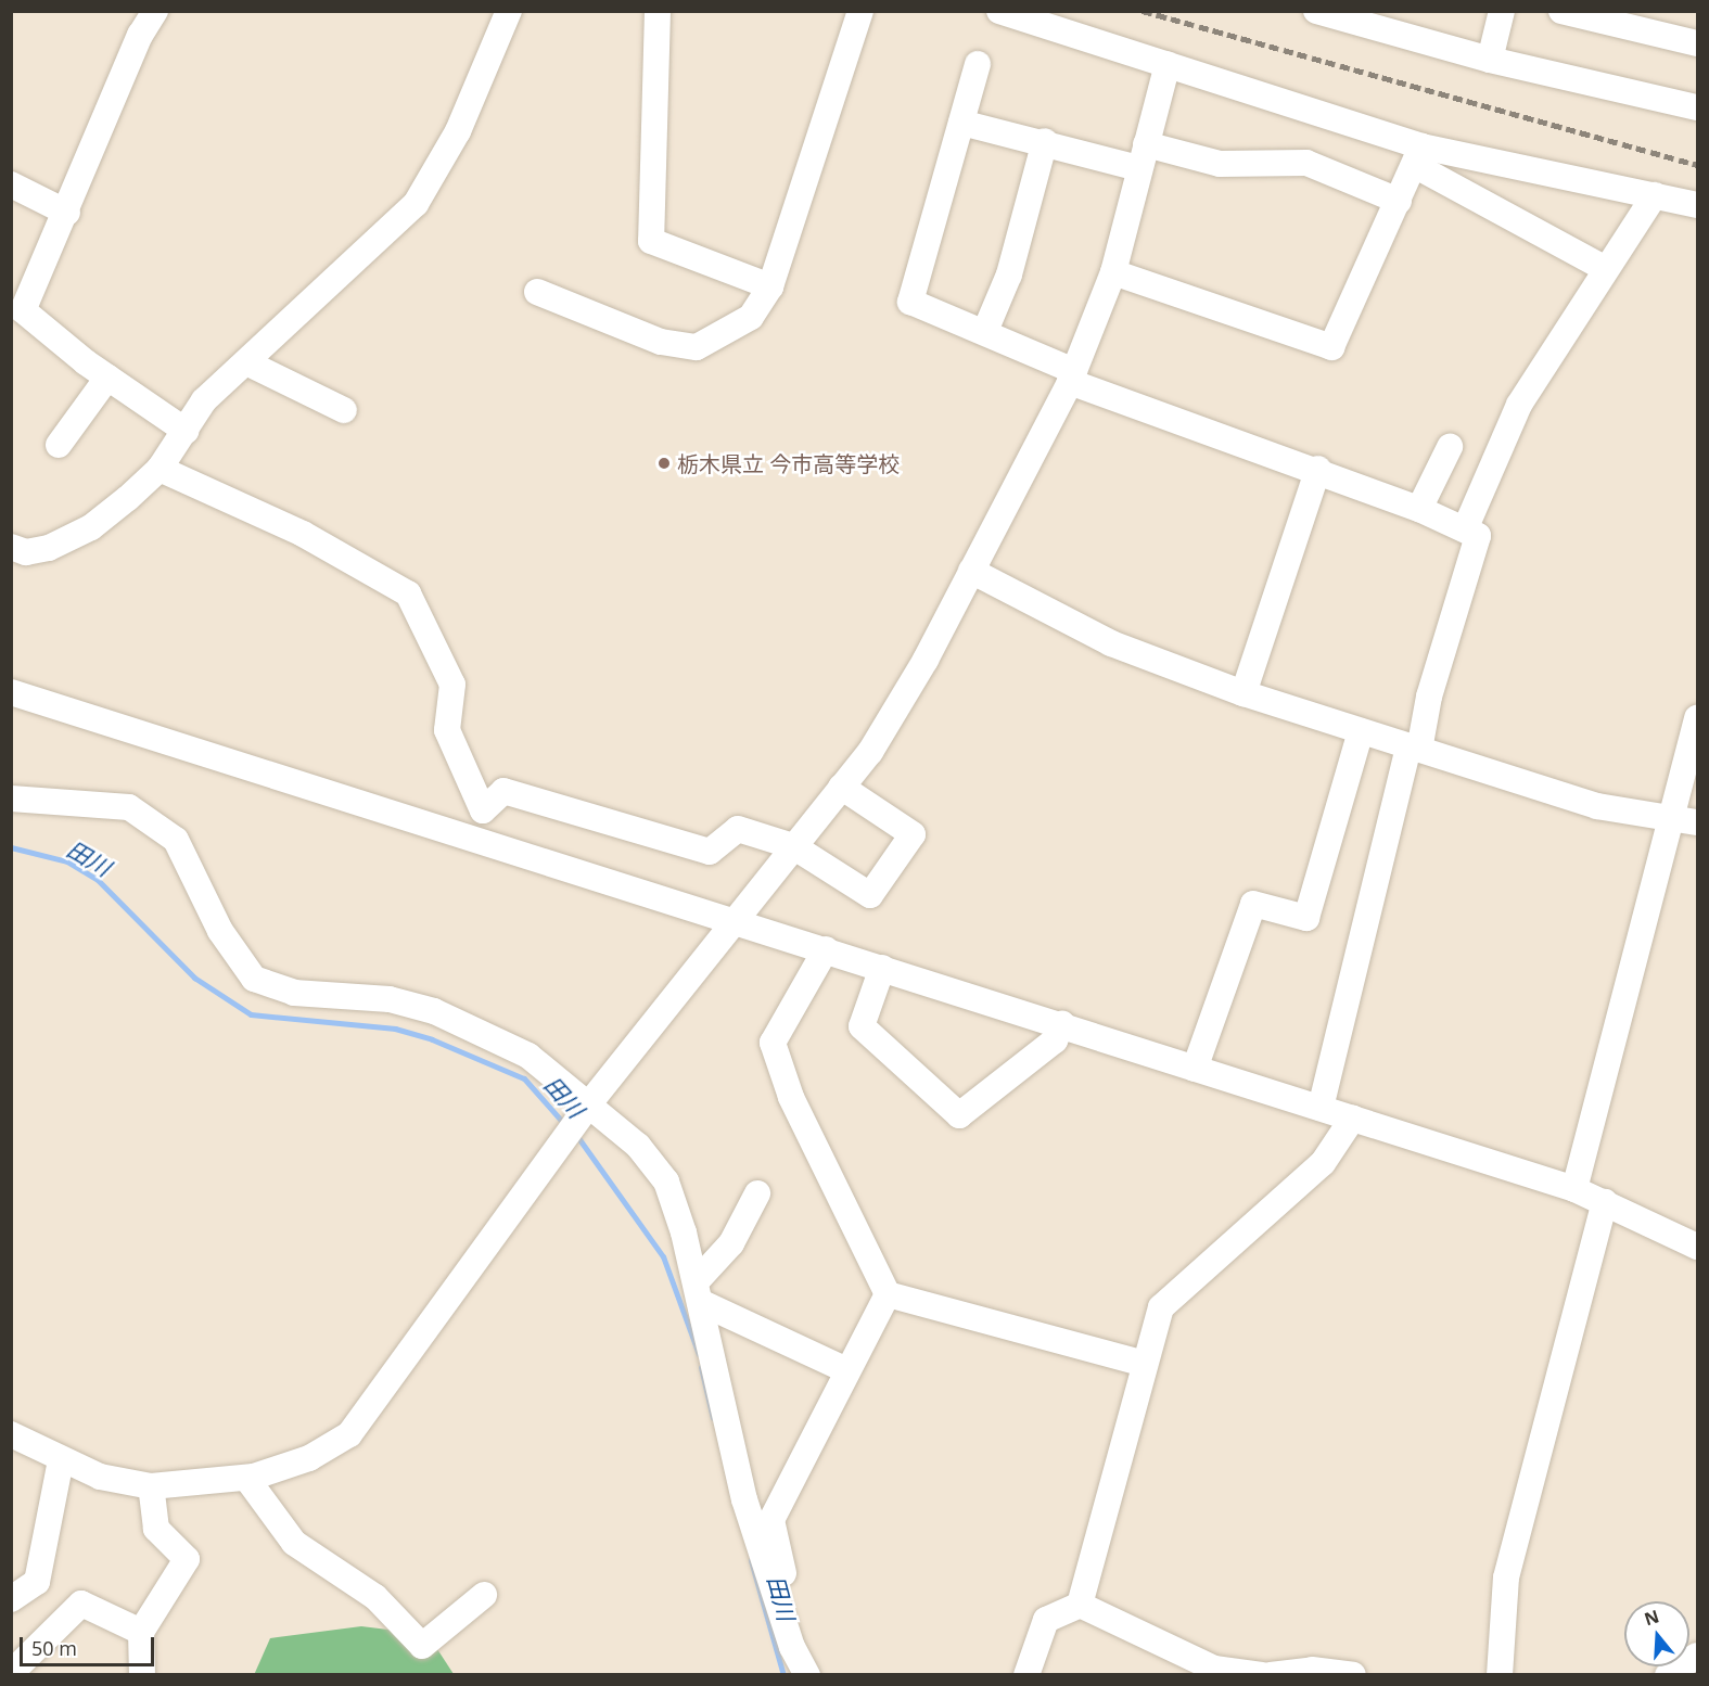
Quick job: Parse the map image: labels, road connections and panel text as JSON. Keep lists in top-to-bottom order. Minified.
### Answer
{"water":["田川"],"places":["栃木県立 今市高等学校"],"scale_bar":"50 m","north":"top"}
